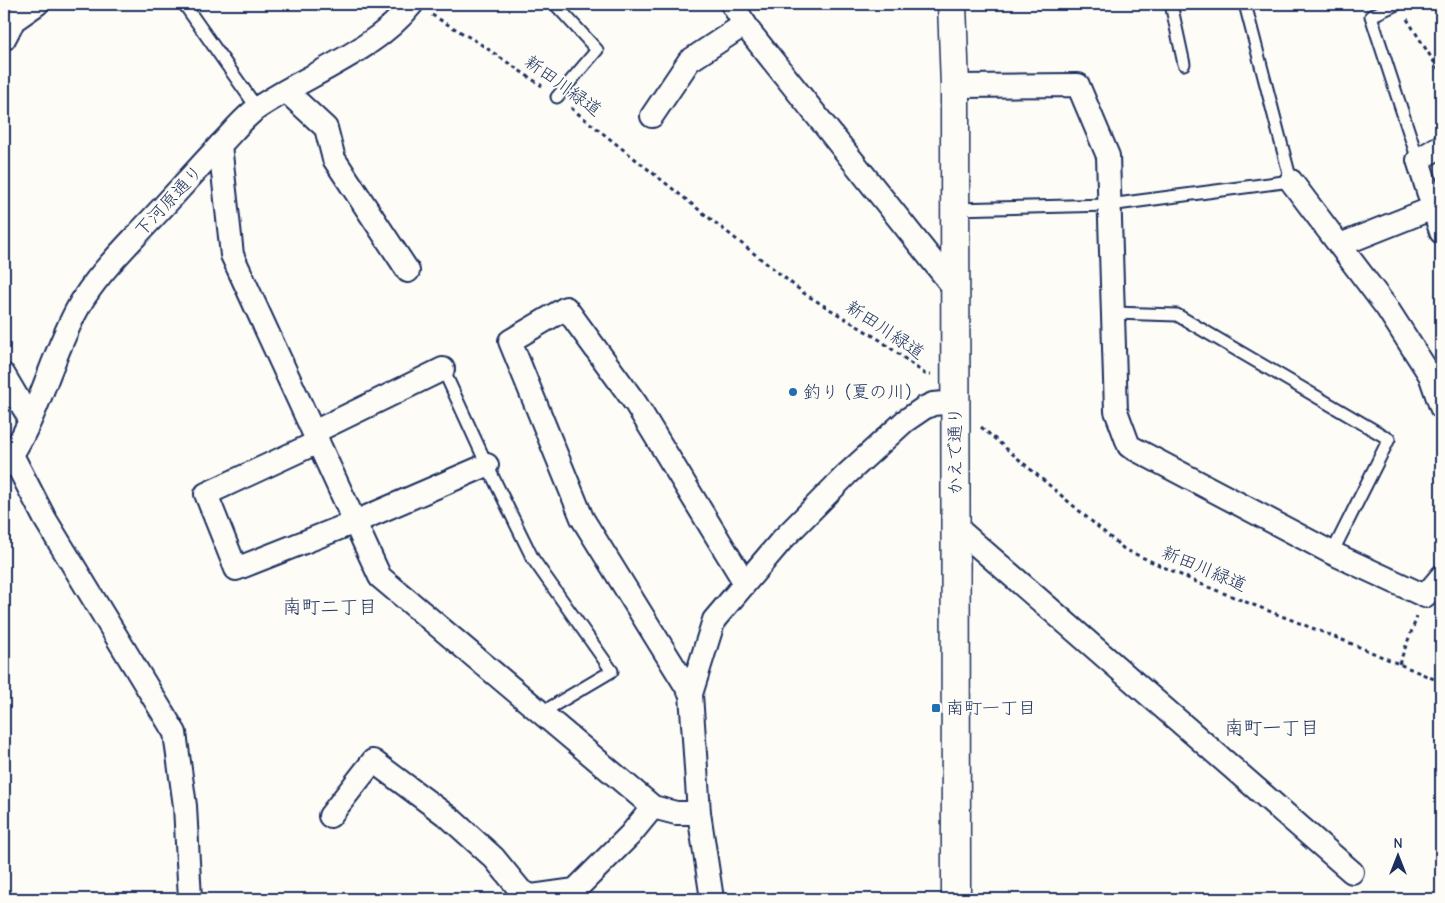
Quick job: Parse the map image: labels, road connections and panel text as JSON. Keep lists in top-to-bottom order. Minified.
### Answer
{"streets":{"street":["下河原通り","かえで通り"],"path":["新田川緑道"]},"crossings":[["新田川緑道","下河原通り"],["新田川緑道","かえで通り"]],"districts":["南町二丁目","南町一丁目"],"places":{"other":["釣り (夏の川)"],"transit":["南町一丁目"]},"north":"top"}
